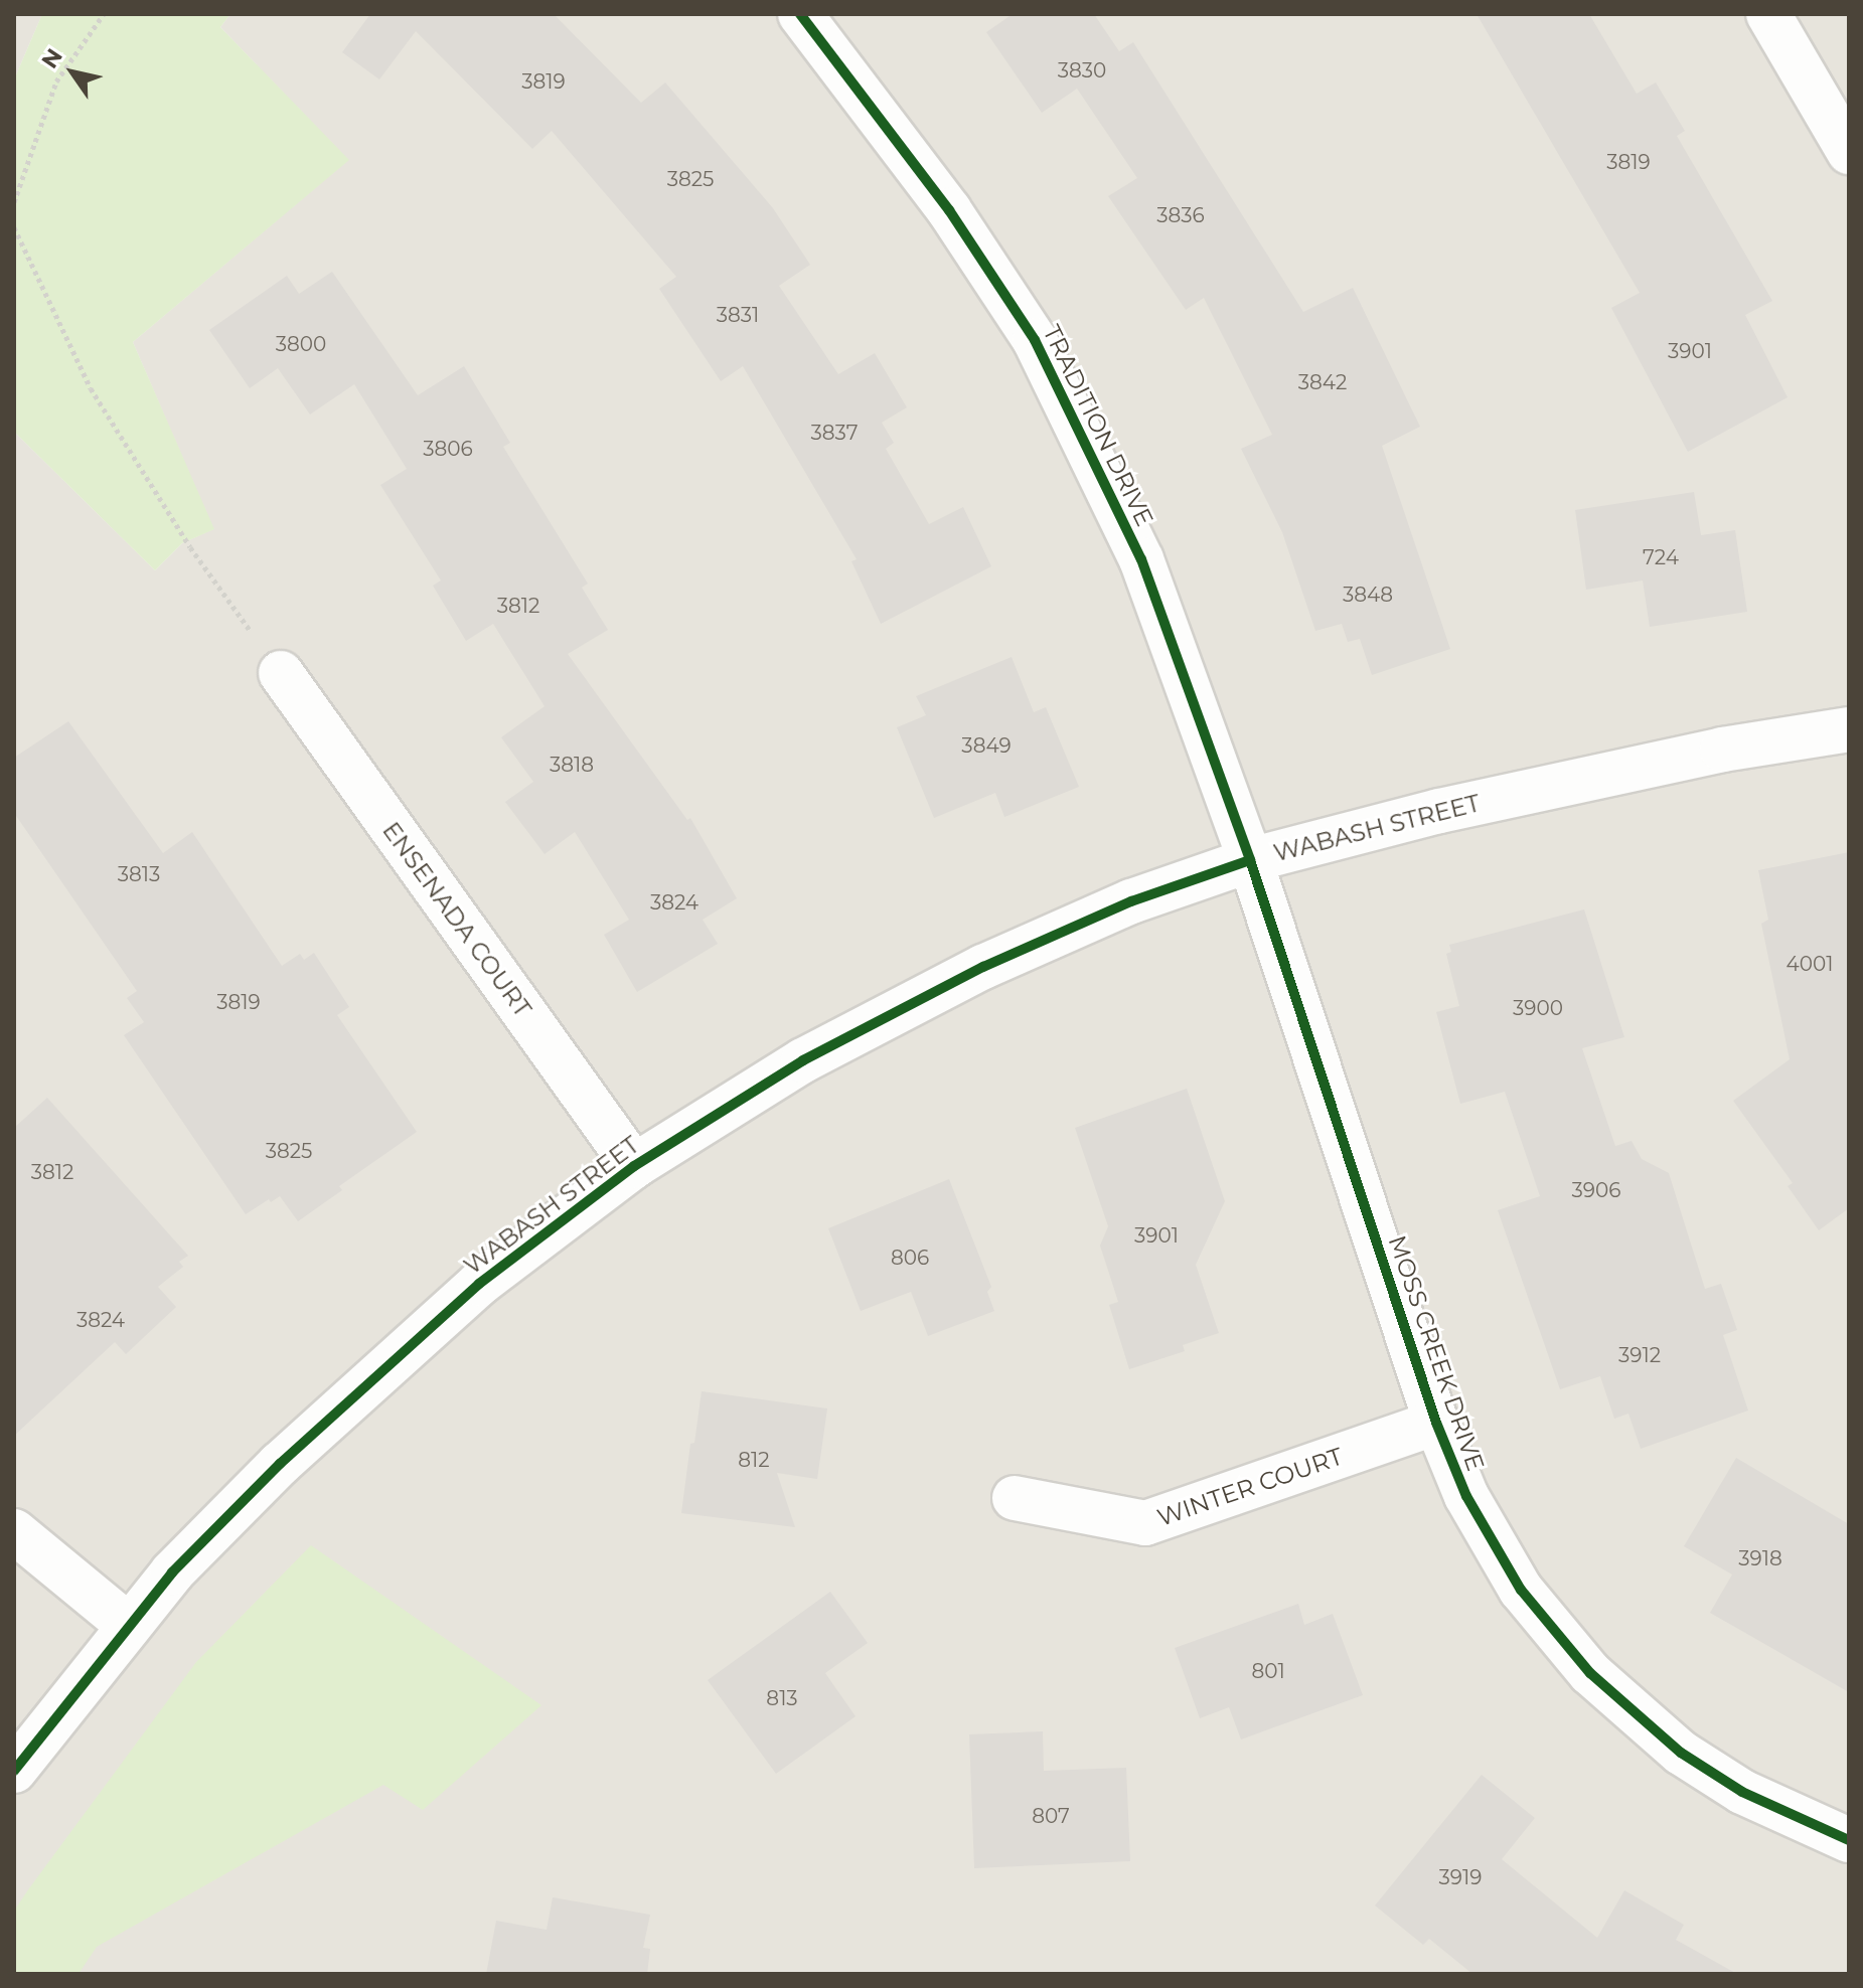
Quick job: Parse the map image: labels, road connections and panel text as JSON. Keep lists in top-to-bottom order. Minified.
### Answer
{"streets":{"street":["TRADITION DRIVE","WABASH STREET","ENSENADA COURT","MOSS CREEK DRIVE","WINTER COURT"]},"crossings":[["TRADITION DRIVE","WABASH STREET"],["TRADITION DRIVE","MOSS CREEK DRIVE"],["WABASH STREET","ENSENADA COURT"],["WABASH STREET","MOSS CREEK DRIVE"],["MOSS CREEK DRIVE","WINTER COURT"]],"house_numbers":["3830","3819","3819","3825","3836","3831","3800","3901","3842","3837","3806","724","3848","3812","3849","3818","3813","3824","4001","3819","3900","3825","3812","3906","3901","806","3824","3912","812","3918","801","813","807","3919"],"north":"top left"}
